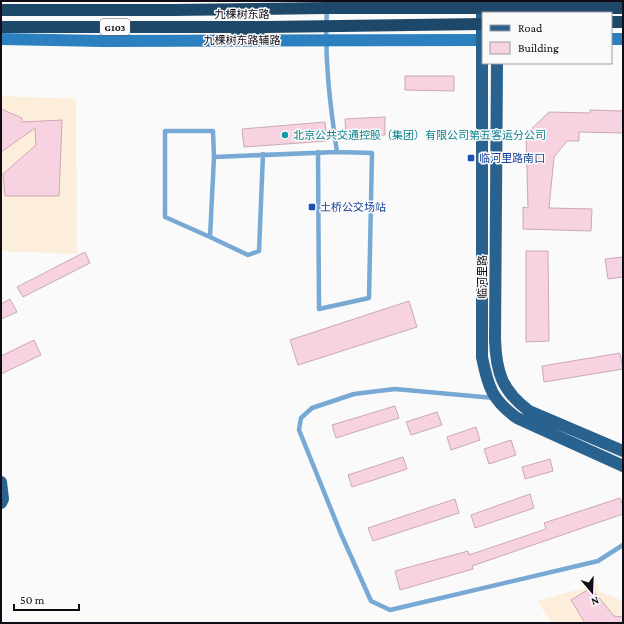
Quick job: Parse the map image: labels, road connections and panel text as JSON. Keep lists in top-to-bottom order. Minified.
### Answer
{"streets":{"highway":["九棵树东路","G103"],"main road":["临河里路"],"street":["九棵树东路辅路"]},"crossings":[["九棵树东路","临河里路"],["九棵树东路辅路","临河里路"]],"places":{"other":["北京公共交通控股（集团）有限公司第五客运分公司"],"transit":["临河里路南口","土桥公交场站"]},"legend":["Road","Building"],"scale_bar":"50 m","north":"bottom"}
